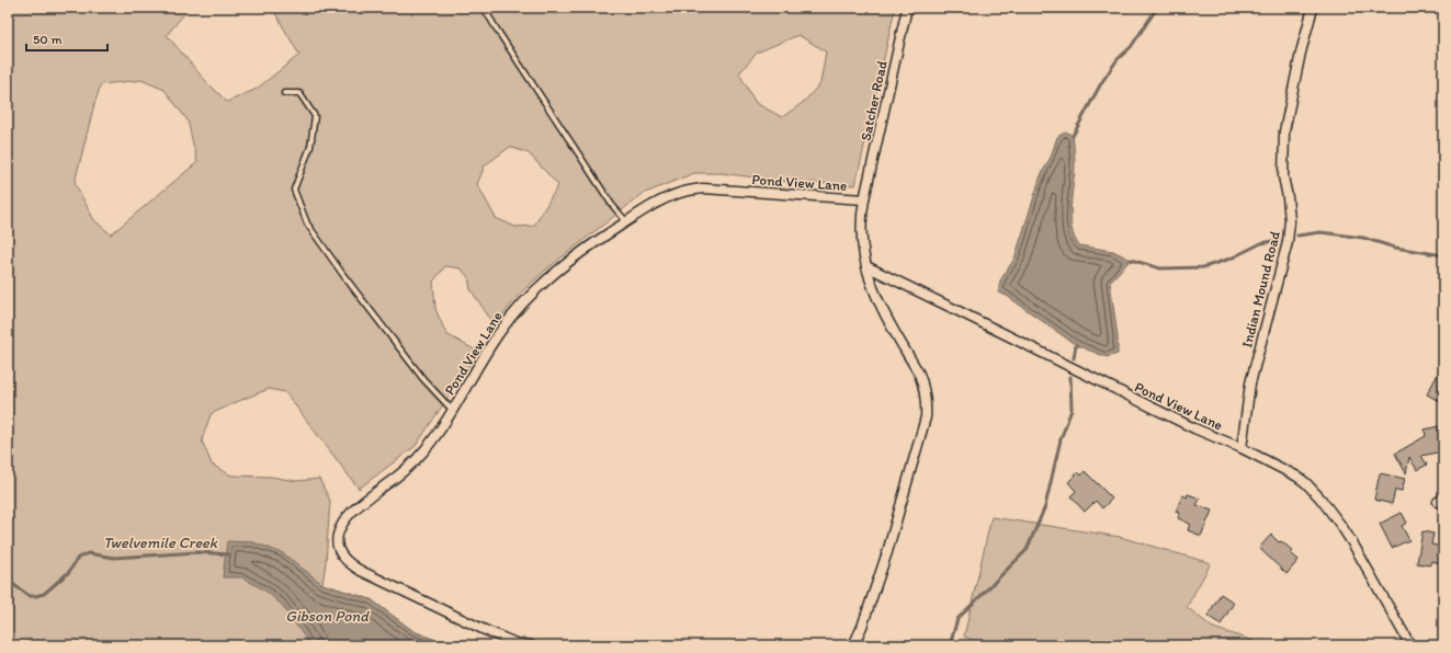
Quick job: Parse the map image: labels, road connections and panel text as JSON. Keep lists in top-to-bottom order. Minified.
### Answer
{"streets":{"street":["Satcher Road","Pond View Lane","Indian Mound Road"]},"crossings":[["Satcher Road","Pond View Lane"],["Pond View Lane","Indian Mound Road"]],"water":["Twelvemile Creek","Gibson Pond"],"scale_bar":"50 m"}
